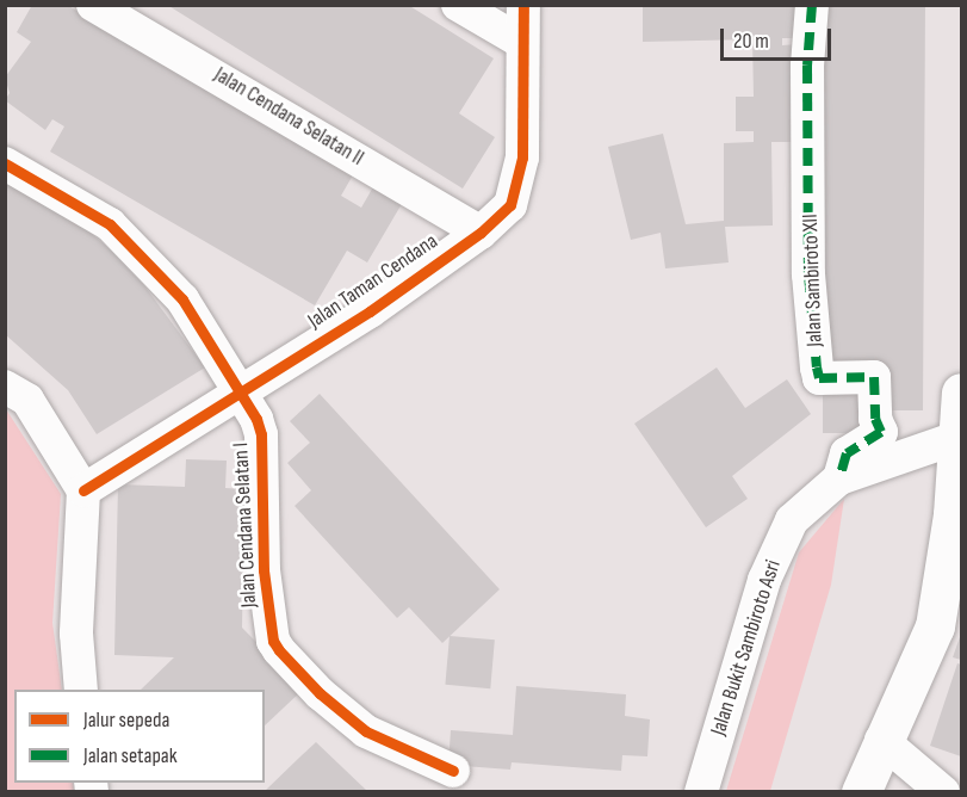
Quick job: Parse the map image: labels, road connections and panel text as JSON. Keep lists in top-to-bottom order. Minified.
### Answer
{"streets":{"street":["Jalan Cendana Selatan II","Jalan Sambiroto XII","Jalan Taman Cendana","Jalan Cendana Selatan I","Jalan Bukit Sambiroto Asri"]},"crossings":[["Jalan Cendana Selatan II","Jalan Taman Cendana"],["Jalan Sambiroto XII","Jalan Bukit Sambiroto Asri"],["Jalan Taman Cendana","Jalan Cendana Selatan I"]],"legend":["Jalur sepeda","Jalan setapak"],"scale_bar":"20 m"}
